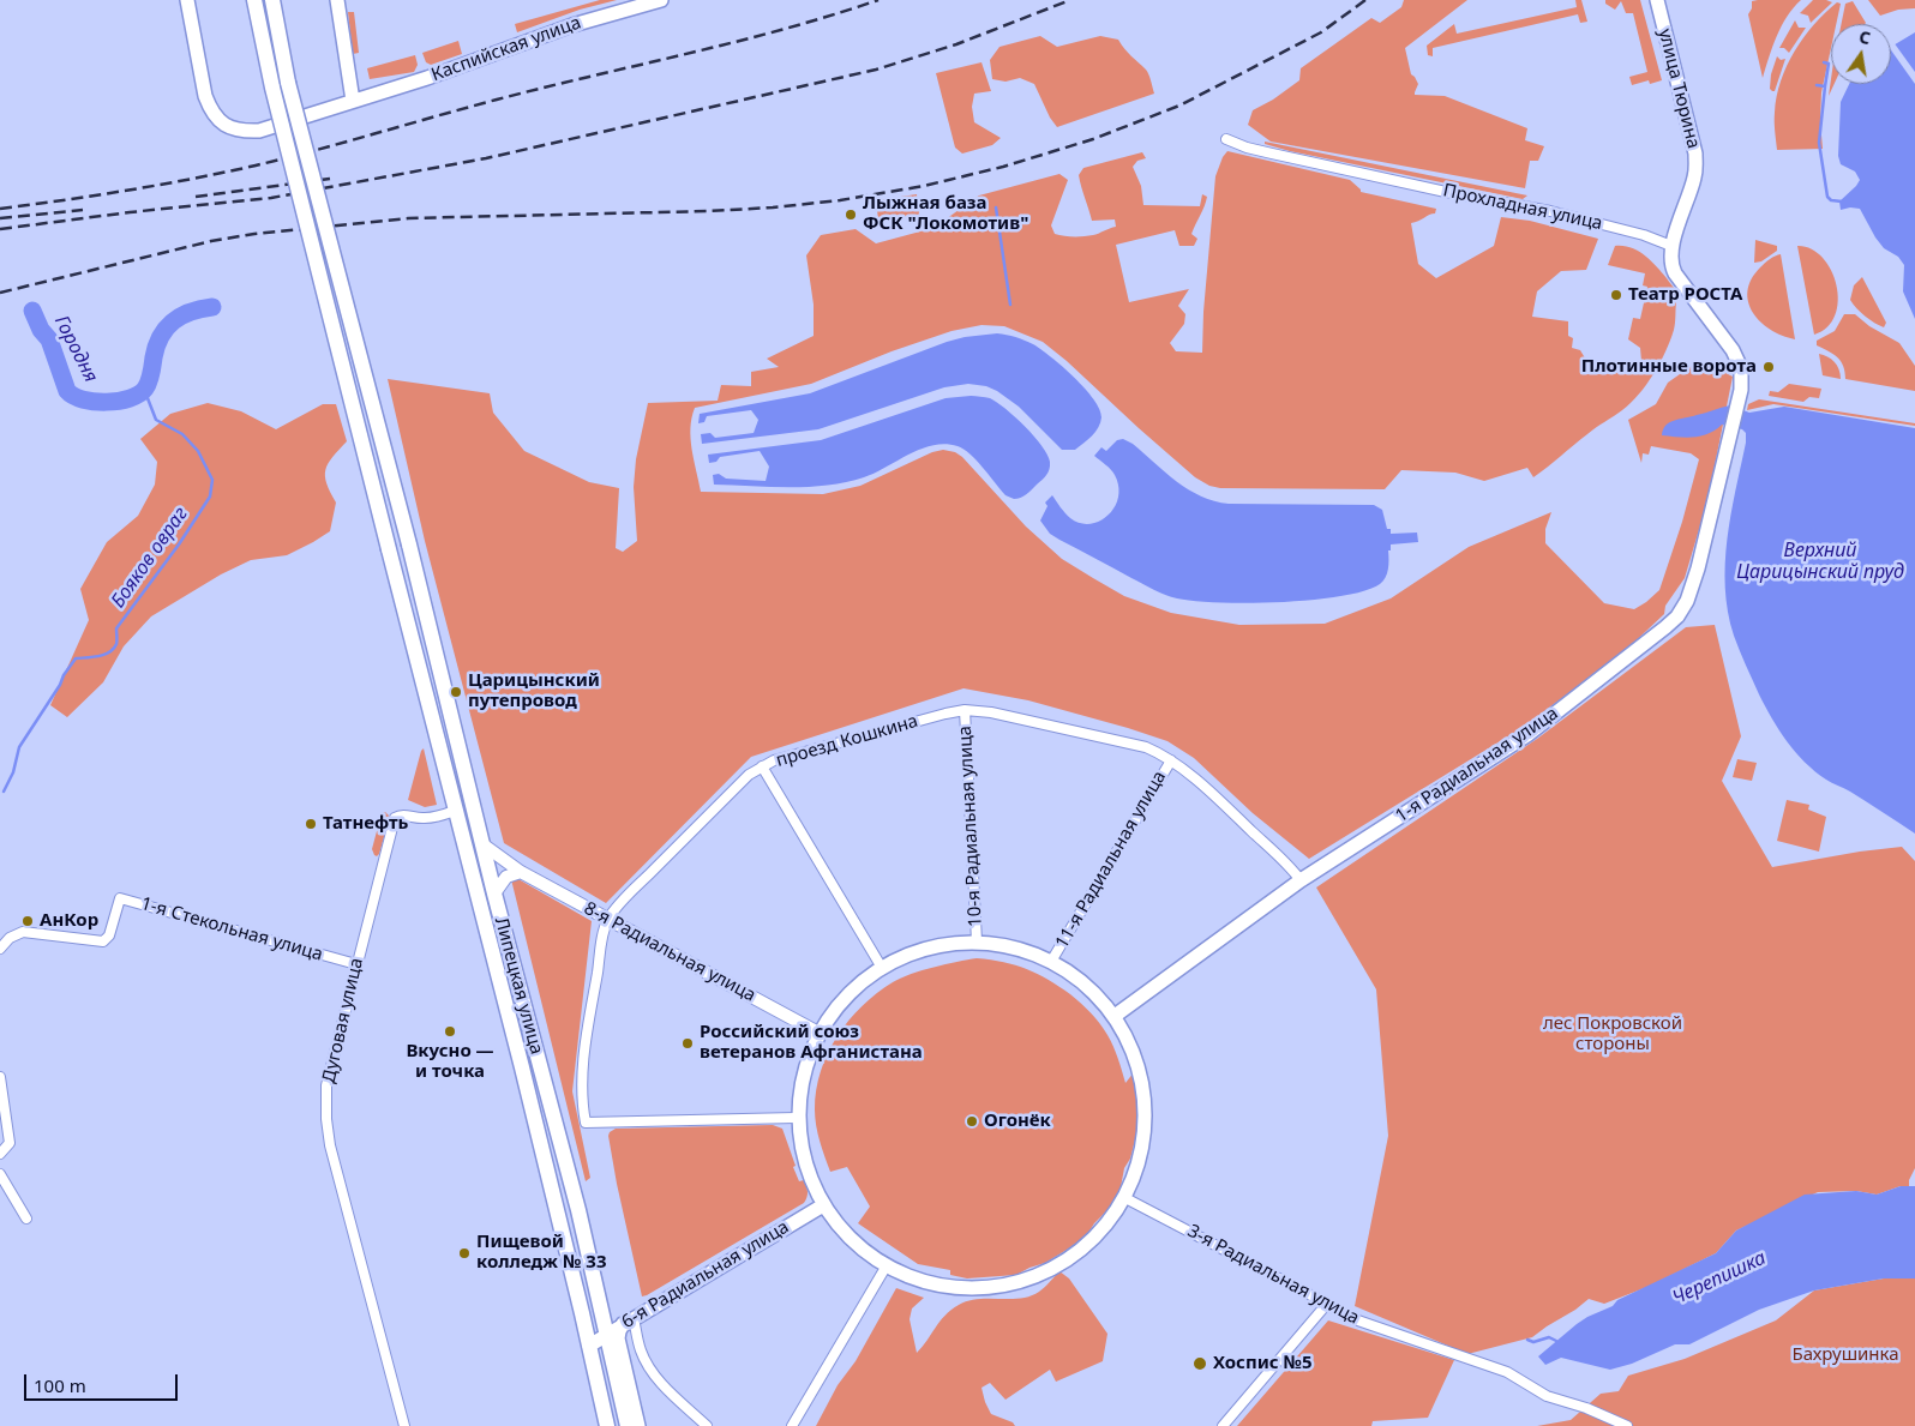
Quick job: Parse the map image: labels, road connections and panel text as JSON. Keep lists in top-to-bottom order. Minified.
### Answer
{"streets":{"main road":["Каспийская улица","улица Тюрина","1-я Радиальная улица","Липецкая улица","6-я Радиальная улица"],"street":["Прохладная улица","проезд Кошкина","10-я Радиальная улица","11-я Радиальная улица","1-я Стекольная улица","8-я Радиальная улица","Дуговая улица","3-я Радиальная улица"]},"crossings":[["улица Тюрина","Прохладная улица"],["улица Тюрина","1-я Радиальная улица"],["Прохладная улица","1-я Радиальная улица"],["проезд Кошкина","1-я Радиальная улица"],["проезд Кошкина","10-я Радиальная улица"],["проезд Кошкина","11-я Радиальная улица"],["проезд Кошкина","8-я Радиальная улица"],["1-я Стекольная улица","Дуговая улица"],["8-я Радиальная улица","Липецкая улица"],["Липецкая улица","Дуговая улица"],["Липецкая улица","6-я Радиальная улица"]],"water":["Городня","Верхний Царицынский пруд","Бояков овраг","Черепишка"],"parks":["лес Покровской стороны","Бахрушинка"],"places":["Лыжная база ФСК \"Локомотив\"","Театр РОСТА","Плотинные ворота","Царицынский путепровод","Татнефть","АнКор","Вкусно — и точка","Российский союз ветеранов Афганистана","Огонёк","Пищевой колледж № 33","Хоспис №5"],"scale_bar":"100 m","north":"top"}
